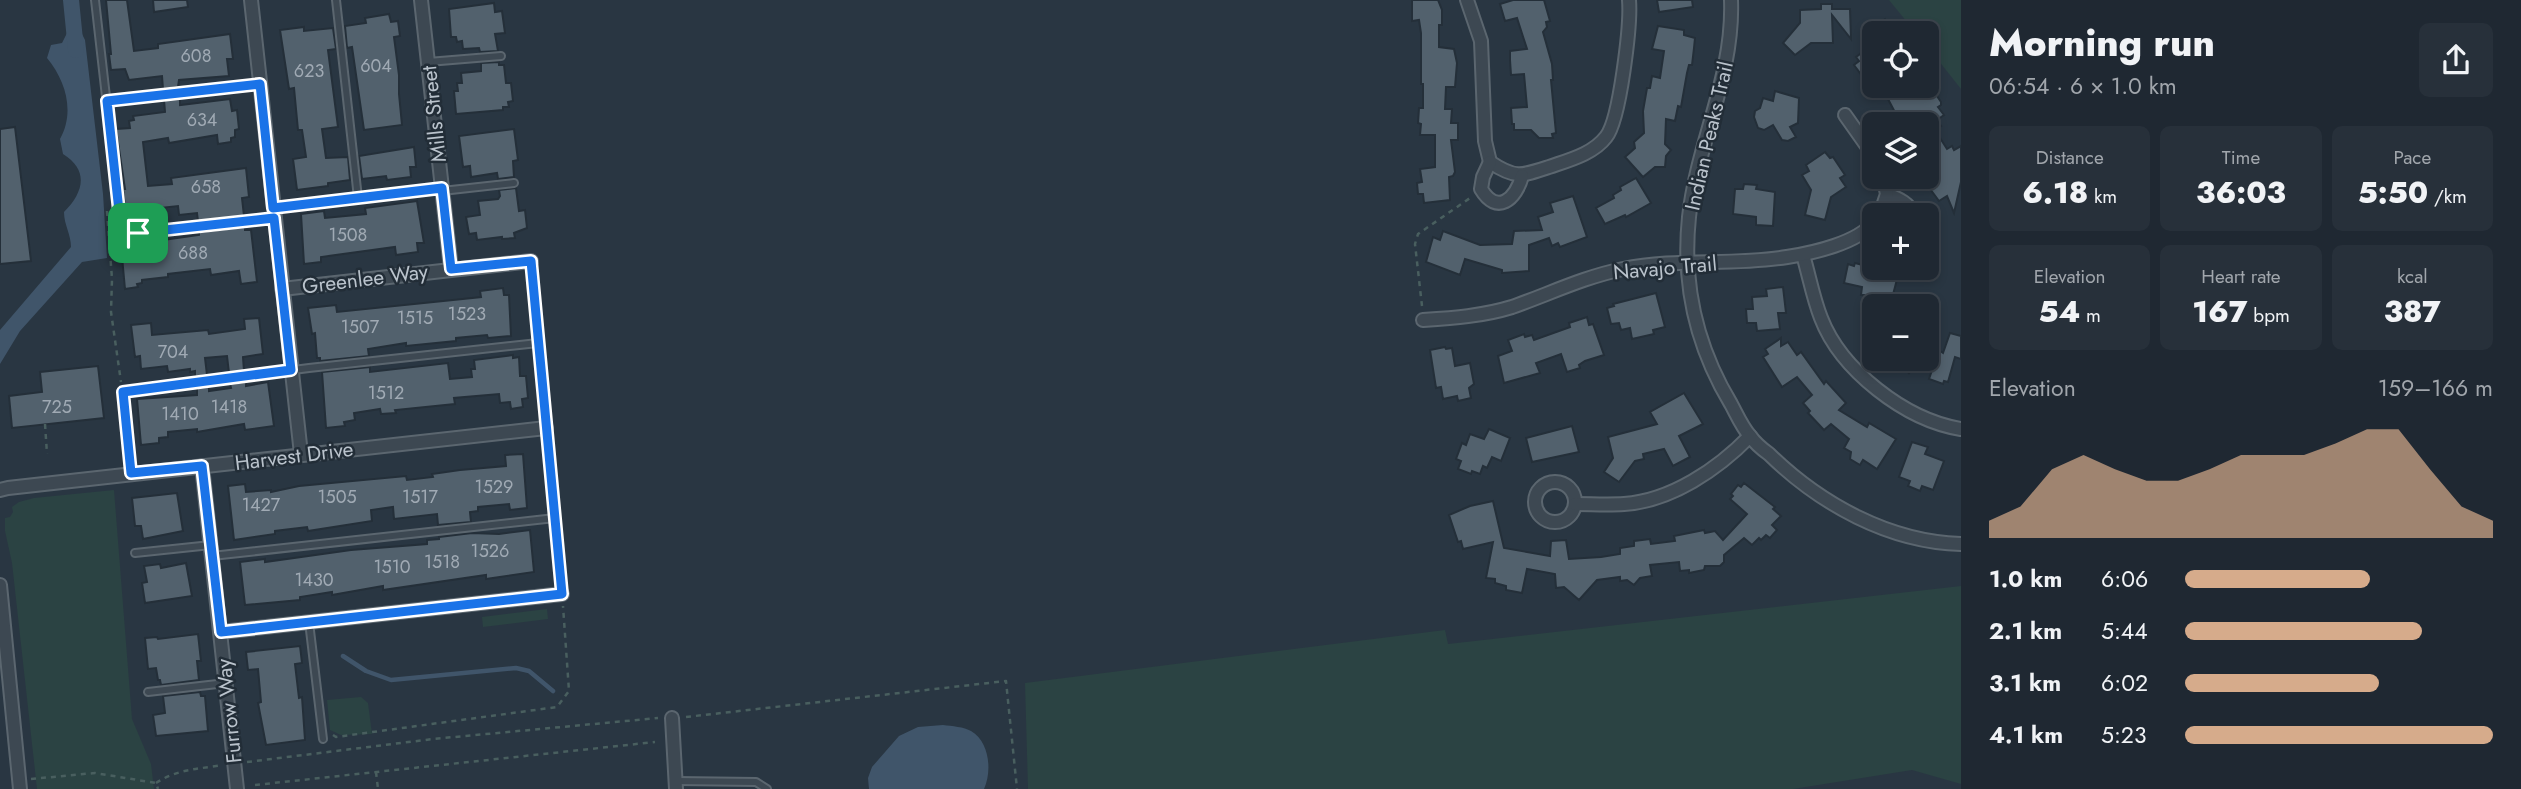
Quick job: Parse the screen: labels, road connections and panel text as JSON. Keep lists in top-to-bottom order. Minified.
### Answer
{"streets":{"street":["Mills Street","Indian Peaks Trail","Navajo Trail","Greenlee Way","Harvest Drive","Furrow Way"]},"crossings":[["Mills Street","Greenlee Way"],["Indian Peaks Trail","Navajo Trail"],["Harvest Drive","Furrow Way"]],"house_numbers":["608","604","623","634","658","1508","688","1523","1515","1507","704","1512","725","1418","1410","1529","1505","1517","1427","1526","1518","1510","1430"],"page":{"heading":["Morning run","06:54 · 6 × 1.0 km"],"map_buttons":["+","−"],"stats":[["Distance","6.18 km"],["Time","36:03"],["Pace","5:50 /km"],["Elevation","54 m"],["Heart rate","167 bpm"],["kcal","387"]],"chart":["Elevation","159–166 m"],"list":[{"name":"1.0 km","note":"6:06"},{"name":"2.1 km","note":"5:44"},{"name":"3.1 km","note":"6:02"},{"name":"4.1 km","note":"5:23"}]}}
